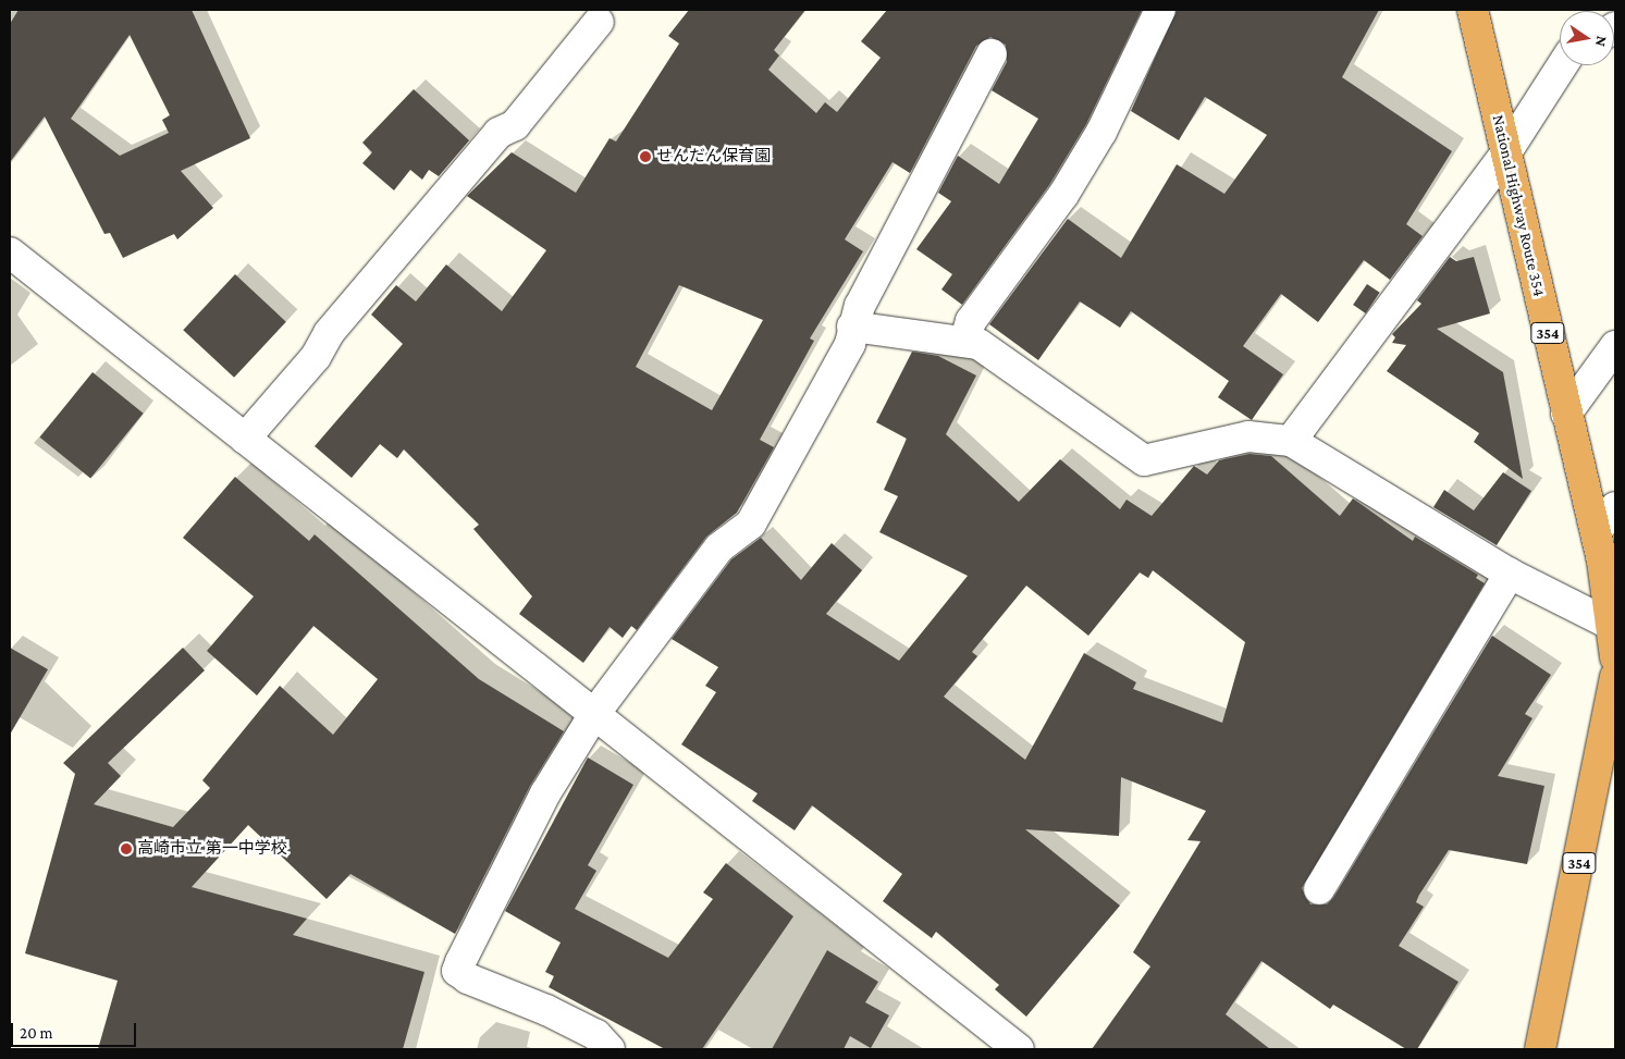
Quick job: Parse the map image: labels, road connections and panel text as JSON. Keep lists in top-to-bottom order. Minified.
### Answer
{"streets":{"highway":["National Highway Route 354","354"]},"places":["せんだん保育園","高崎市立 第一中学校"],"scale_bar":"20 m","north":"right"}
